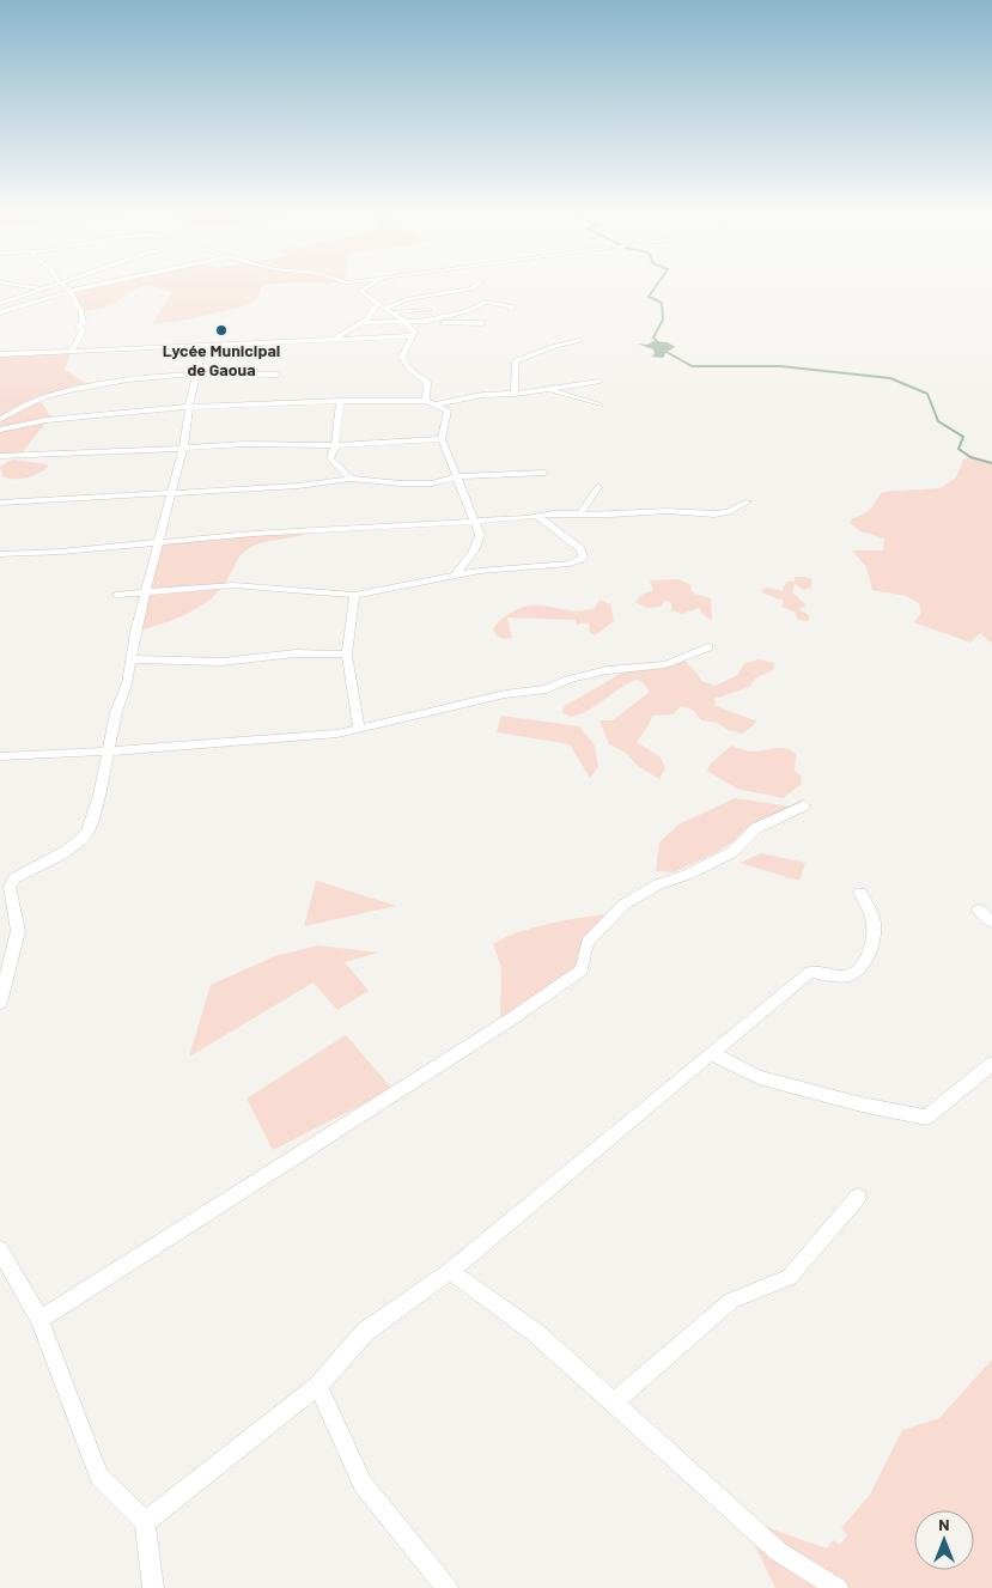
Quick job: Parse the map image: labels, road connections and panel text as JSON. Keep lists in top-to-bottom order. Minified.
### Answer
{"places":["Lycée Municipal de Gaoua"],"north":"top"}
